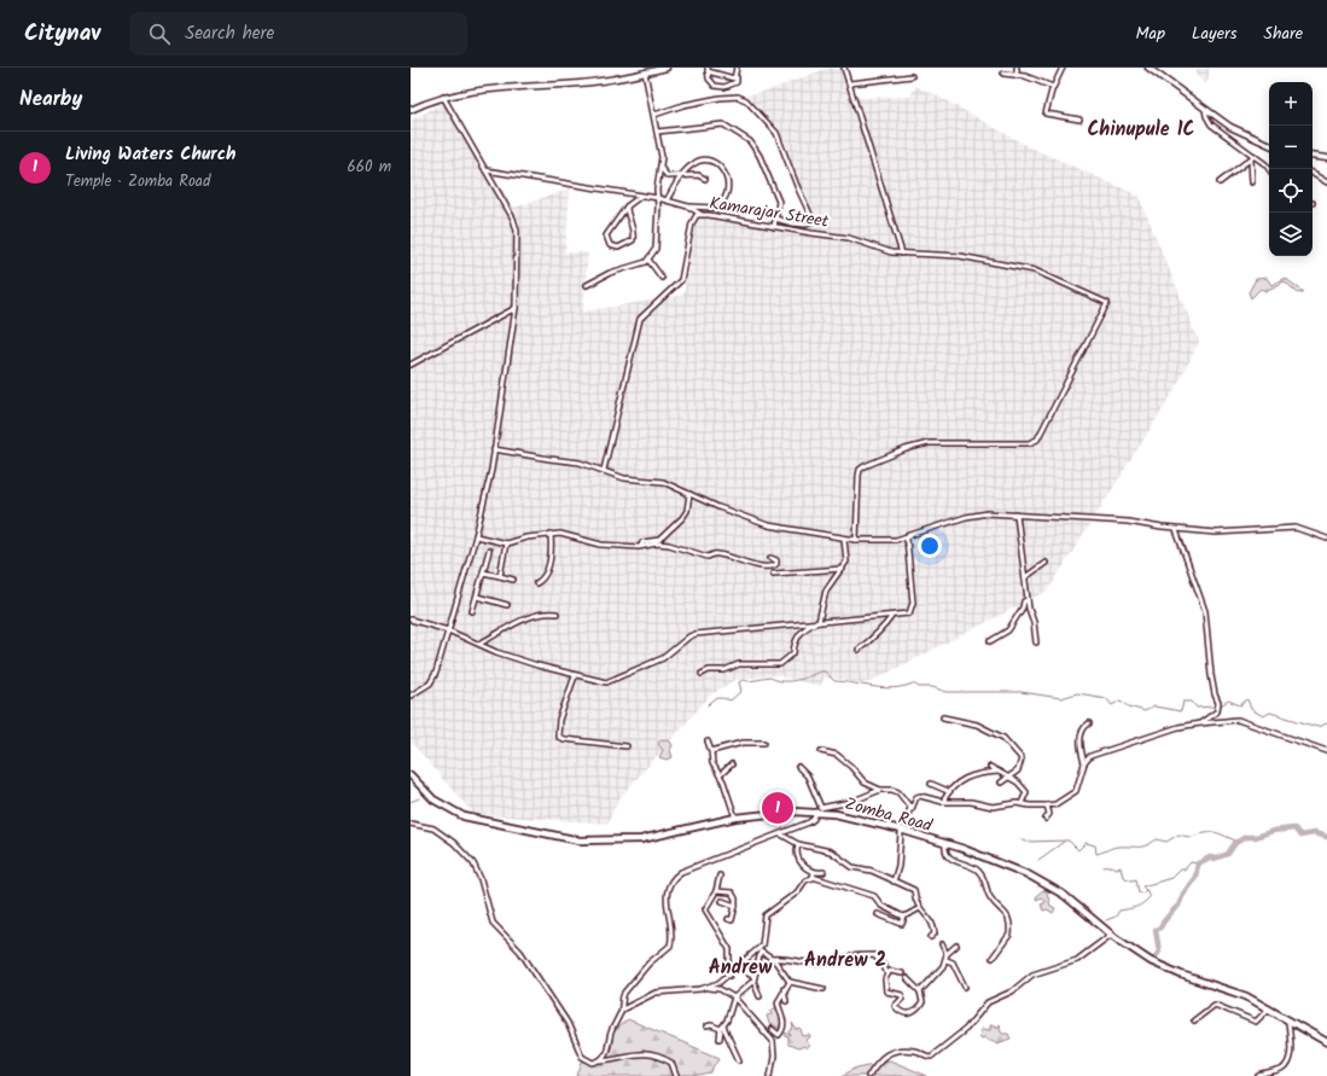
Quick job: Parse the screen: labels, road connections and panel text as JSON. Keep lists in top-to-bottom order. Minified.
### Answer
{"streets":{"highway":["Zomba Road"],"street":["Kamarajar Street"]},"districts":["Chinupule 1C","Andrew 2","Andrew"],"page":{"header":"Citynav","search":"Search here","nav":["Map","Layers","Share"],"heading":"Nearby","map_buttons":["+","−"],"list":[{"mark":"1","name":"Living Waters Church","note":"Temple · Zomba Road","value":"660 m"}],"pins":"1"}}
